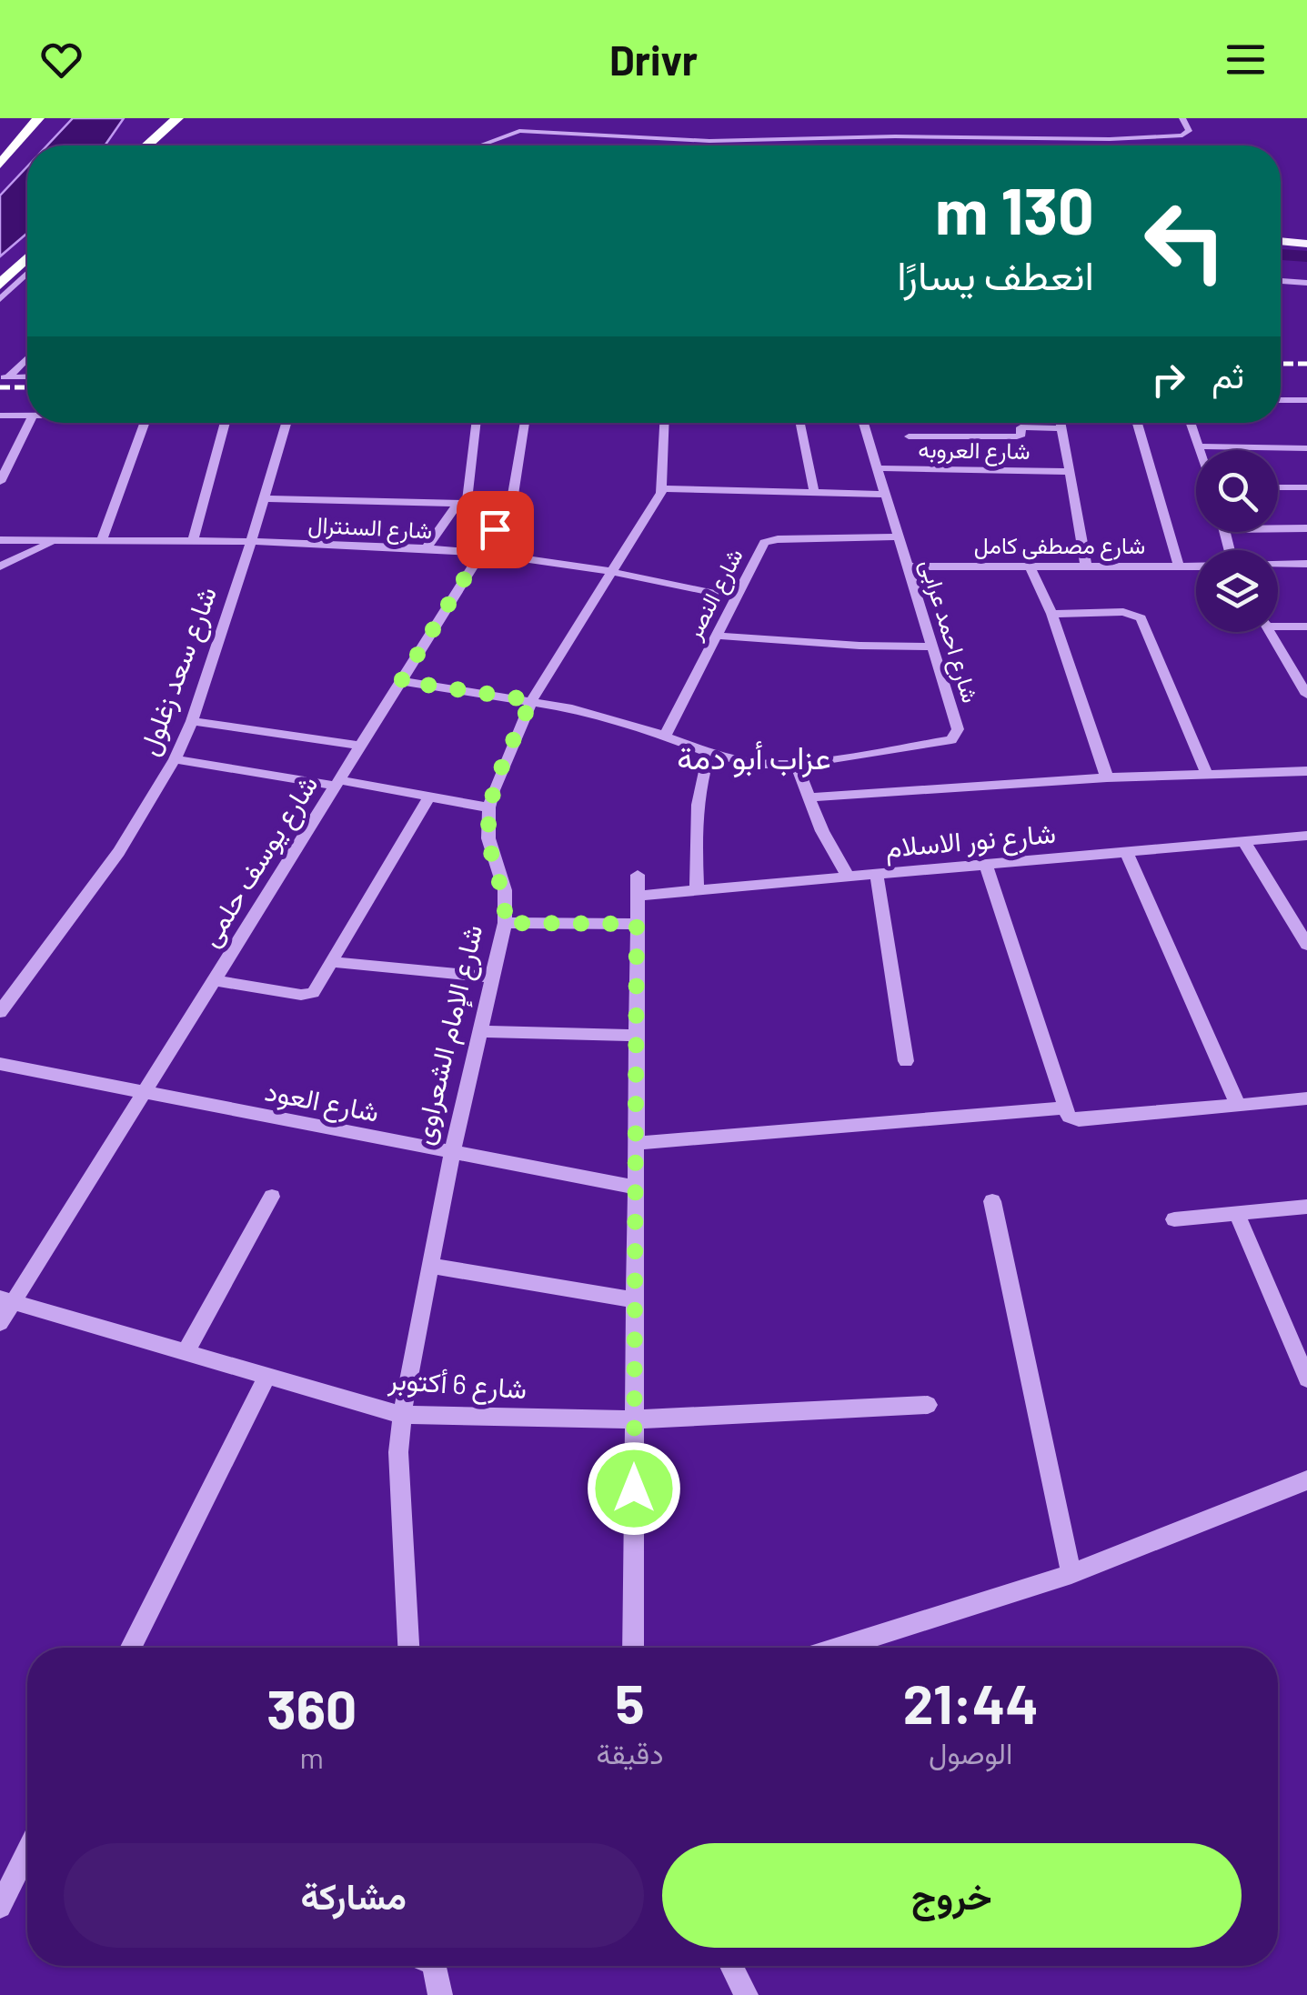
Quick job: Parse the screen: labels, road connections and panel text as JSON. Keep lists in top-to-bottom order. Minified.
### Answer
{"streets":{"street":["شارع العروبه","شارع السنترال","شارع مصطفى كامل","شارع النصر","شارع احمد عرابى","شارع سعد زغلول","شارع نور الاسلام","شارع يوسف حلمى","شارع الإمام الشعراوى","شارع العود","شارع 6 أكتوبر"]},"crossings":[["شارع العروبه","شارع احمد عرابى"],["شارع السنترال","شارع النصر"],["شارع السنترال","شارع سعد زغلول"],["شارع السنترال","شارع يوسف حلمى"],["شارع السنترال","شارع الإمام الشعراوى"],["شارع مصطفى كامل","شارع احمد عرابى"],["شارع النصر","شارع احمد عرابى"],["شارع احمد عرابى","شارع يوسف حلمى"],["شارع احمد عرابى","شارع الإمام الشعراوى"],["شارع يوسف حلمى","شارع العود"],["شارع يوسف حلمى","شارع 6 أكتوبر"],["شارع الإمام الشعراوى","شارع العود"],["شارع الإمام الشعراوى","شارع 6 أكتوبر"]],"districts":["عزاب أبو دمة"],"page":{"header":"Drivr","turn":["130 m","انعطف يسارًا"],"then":"ثم","eta":["21:44","الوصول","5","دقيقة","360","m"],"buttons":["خروج","مشاركة"]}}
